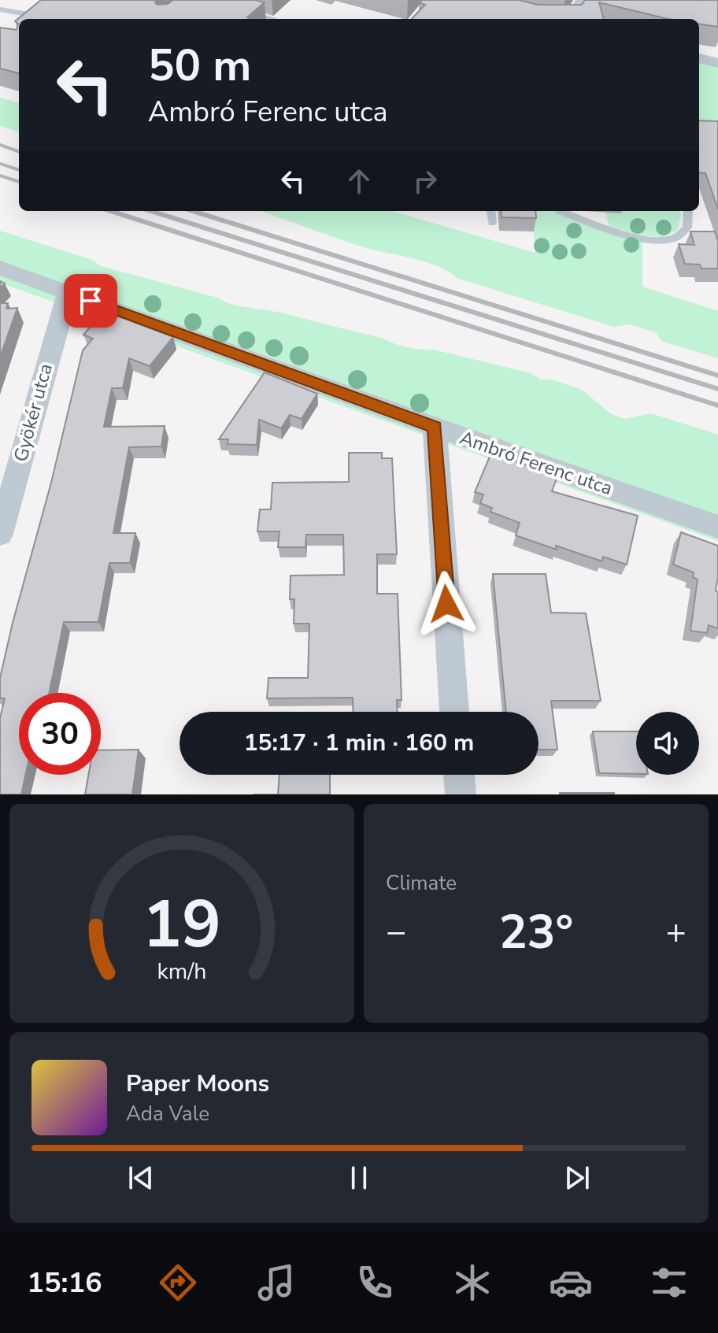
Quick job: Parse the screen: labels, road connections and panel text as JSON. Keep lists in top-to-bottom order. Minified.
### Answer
{"streets":{"street":["Gyökér utca","Ambró Ferenc utca"]},"crossings":[["Gyökér utca","Ambró Ferenc utca"]],"page":{"turn":["50 m","Ambró Ferenc utca"],"limit":"30","trip":"15:17 · 1 min · 160 m","tile":"Climate","heat":["−","23°","+"],"song":["Paper Moons","Ada Vale"],"tabs":"15:16","gauge":["19","km/h"]}}
